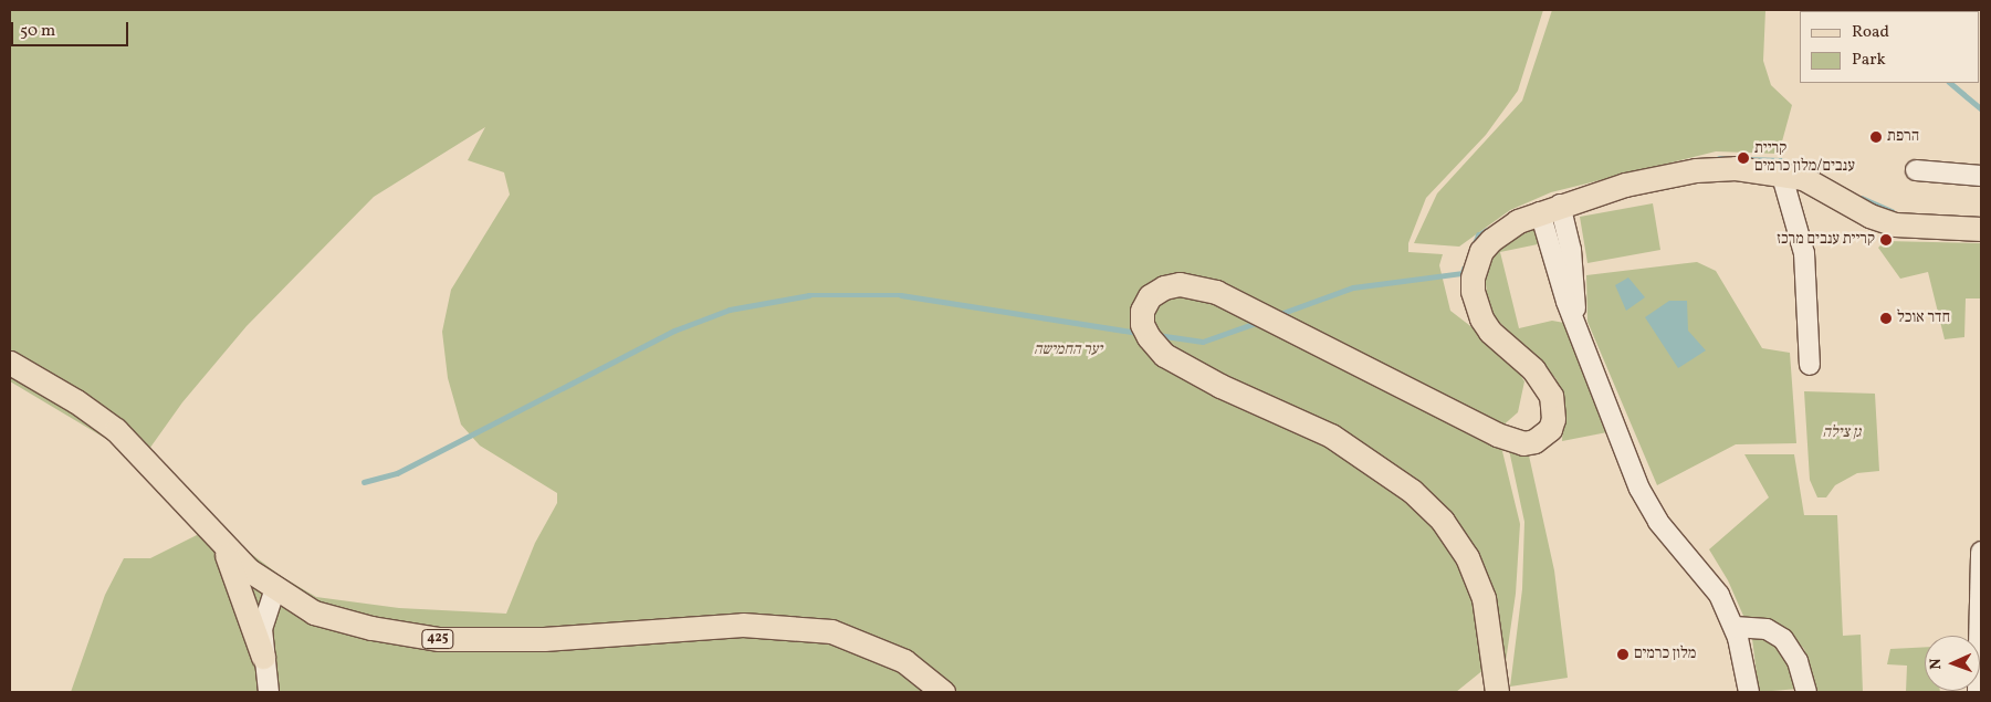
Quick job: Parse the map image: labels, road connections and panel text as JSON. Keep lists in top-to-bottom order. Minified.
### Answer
{"streets":{"main road":["425"]},"parks":["יער החמישה","גן צילה"],"places":["הרפת","קריית ענבים/מלון כרמים","קריית ענבים מרכז","חדר אוכל","מלון כרמים"],"legend":["Road","Park"],"scale_bar":"50 m","north":"left"}
